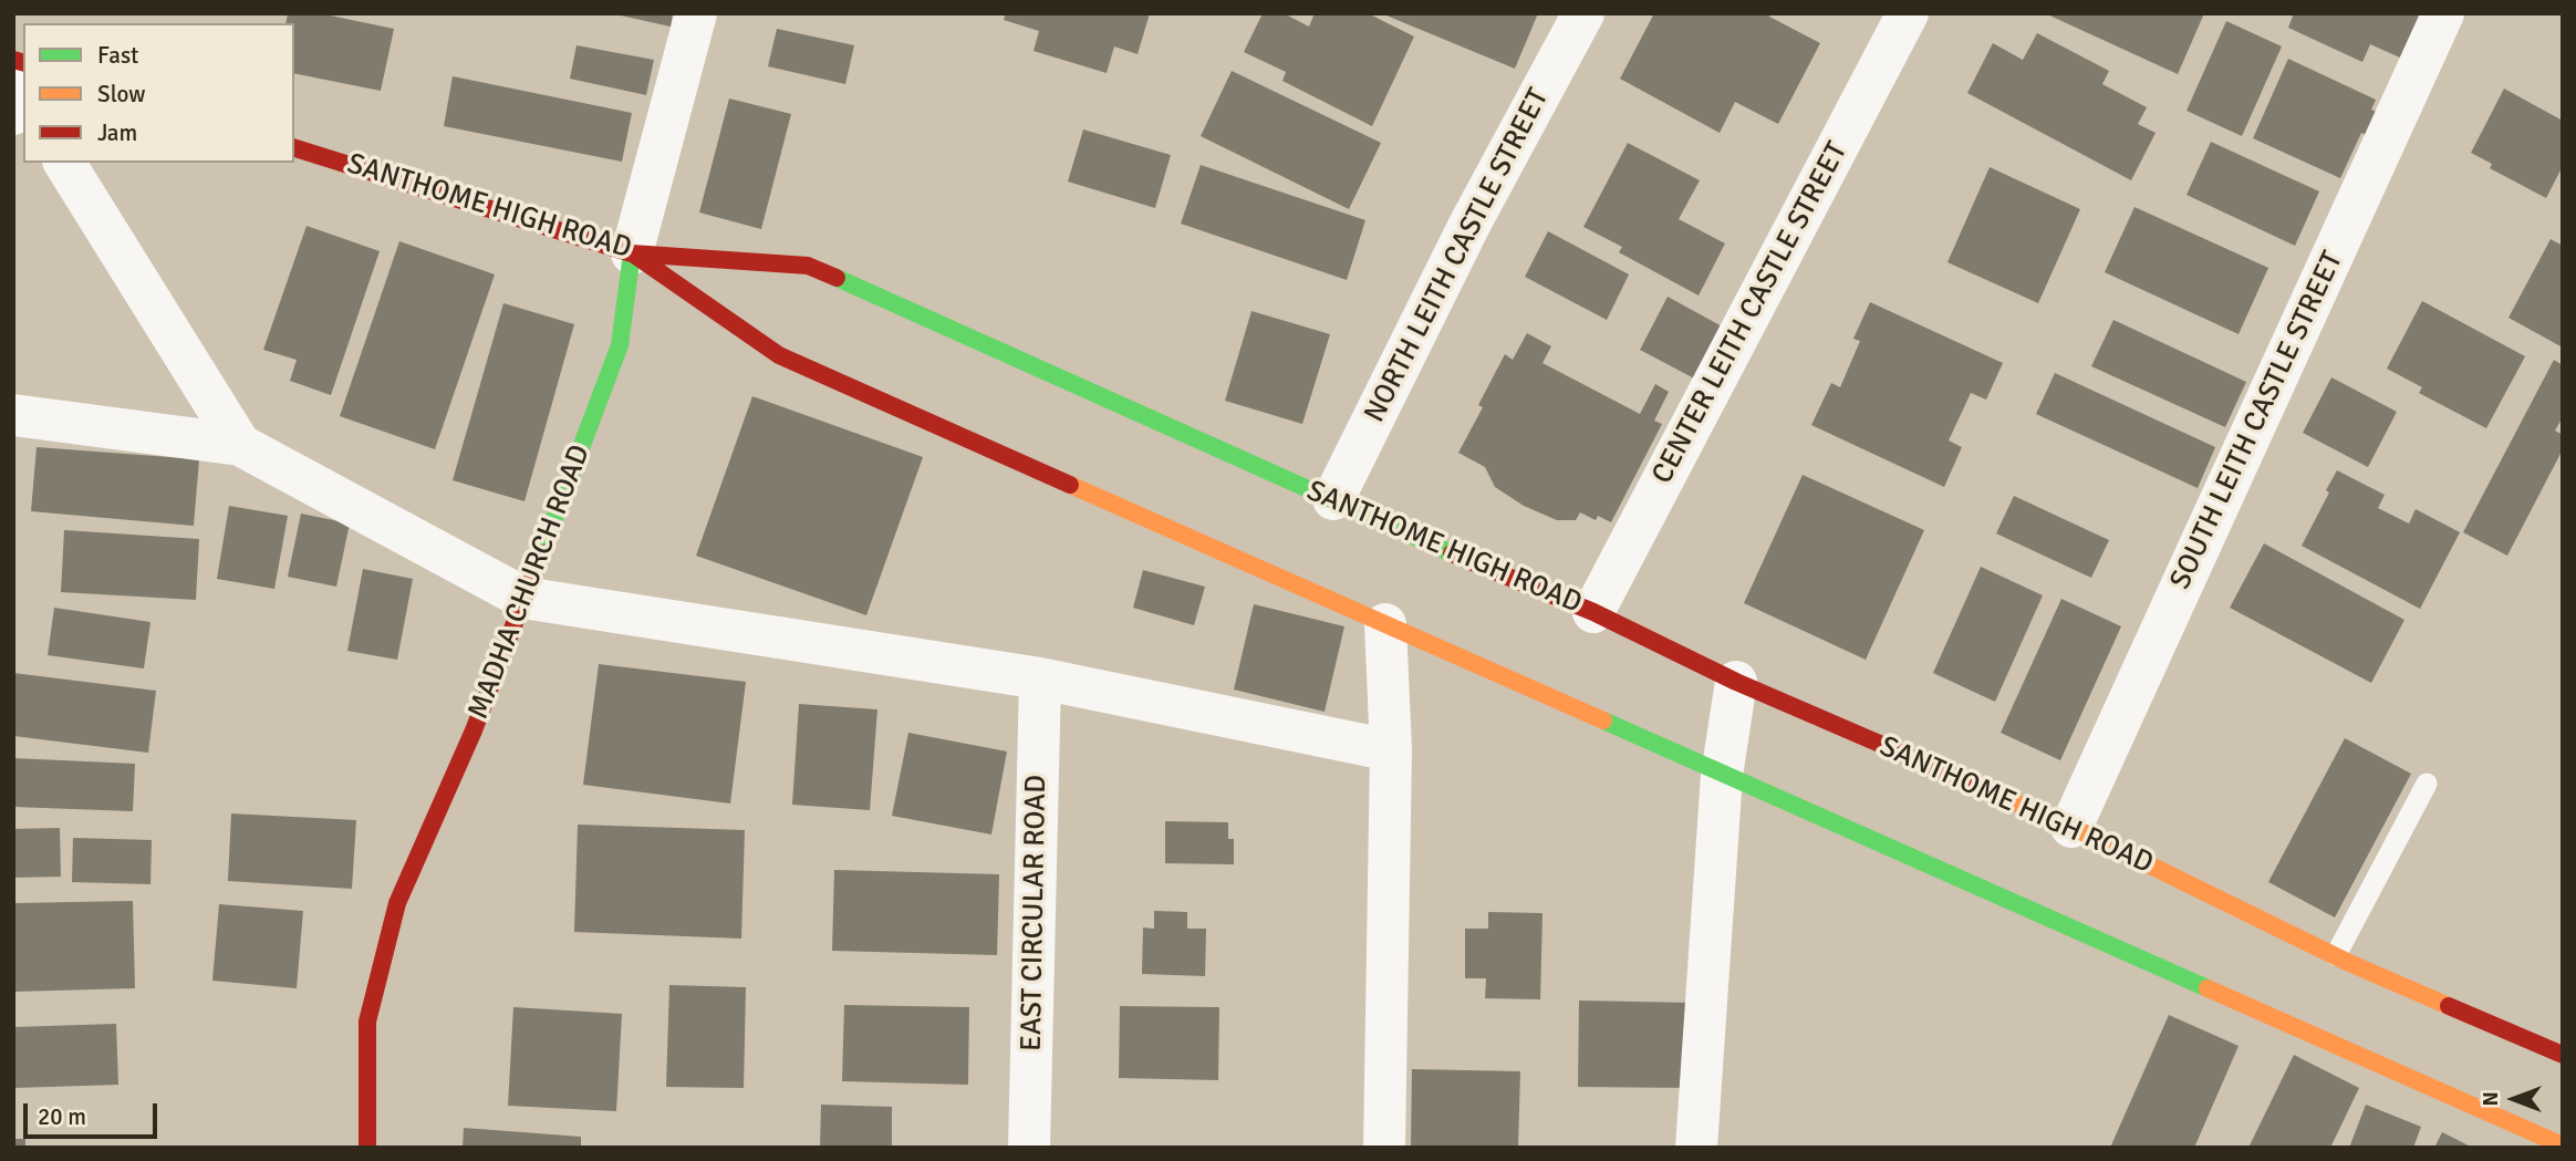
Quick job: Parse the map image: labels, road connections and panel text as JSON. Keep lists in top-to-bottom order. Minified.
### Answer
{"streets":{"main road":["SANTHOME HIGH ROAD","MADHA CHURCH ROAD"],"street":["NORTH LEITH CASTLE STREET","CENTER LEITH CASTLE STREET","SOUTH LEITH CASTLE STREET","EAST CIRCULAR ROAD"]},"crossings":[["SANTHOME HIGH ROAD","NORTH LEITH CASTLE STREET"],["SANTHOME HIGH ROAD","CENTER LEITH CASTLE STREET"],["SANTHOME HIGH ROAD","SOUTH LEITH CASTLE STREET"],["SANTHOME HIGH ROAD","MADHA CHURCH ROAD"]],"legend":["Fast","Slow","Jam"],"scale_bar":"20 m","north":"left"}
